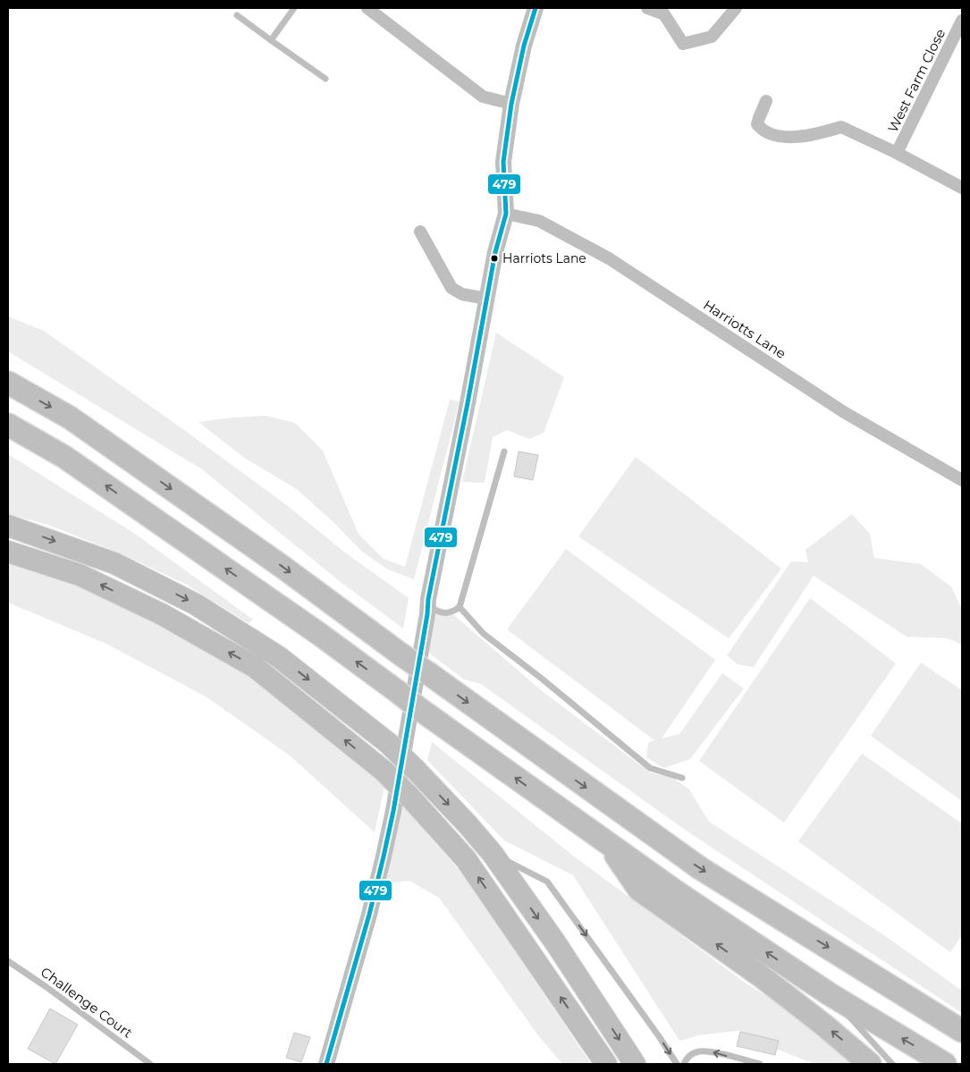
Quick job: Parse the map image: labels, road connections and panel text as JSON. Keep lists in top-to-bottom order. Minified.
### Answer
{"streets":{"street":["West Farm Close","Harriotts Lane"],"lane":["Challenge Court"]},"places":["Harriots Lane"],"lines":["transit line 479"]}
